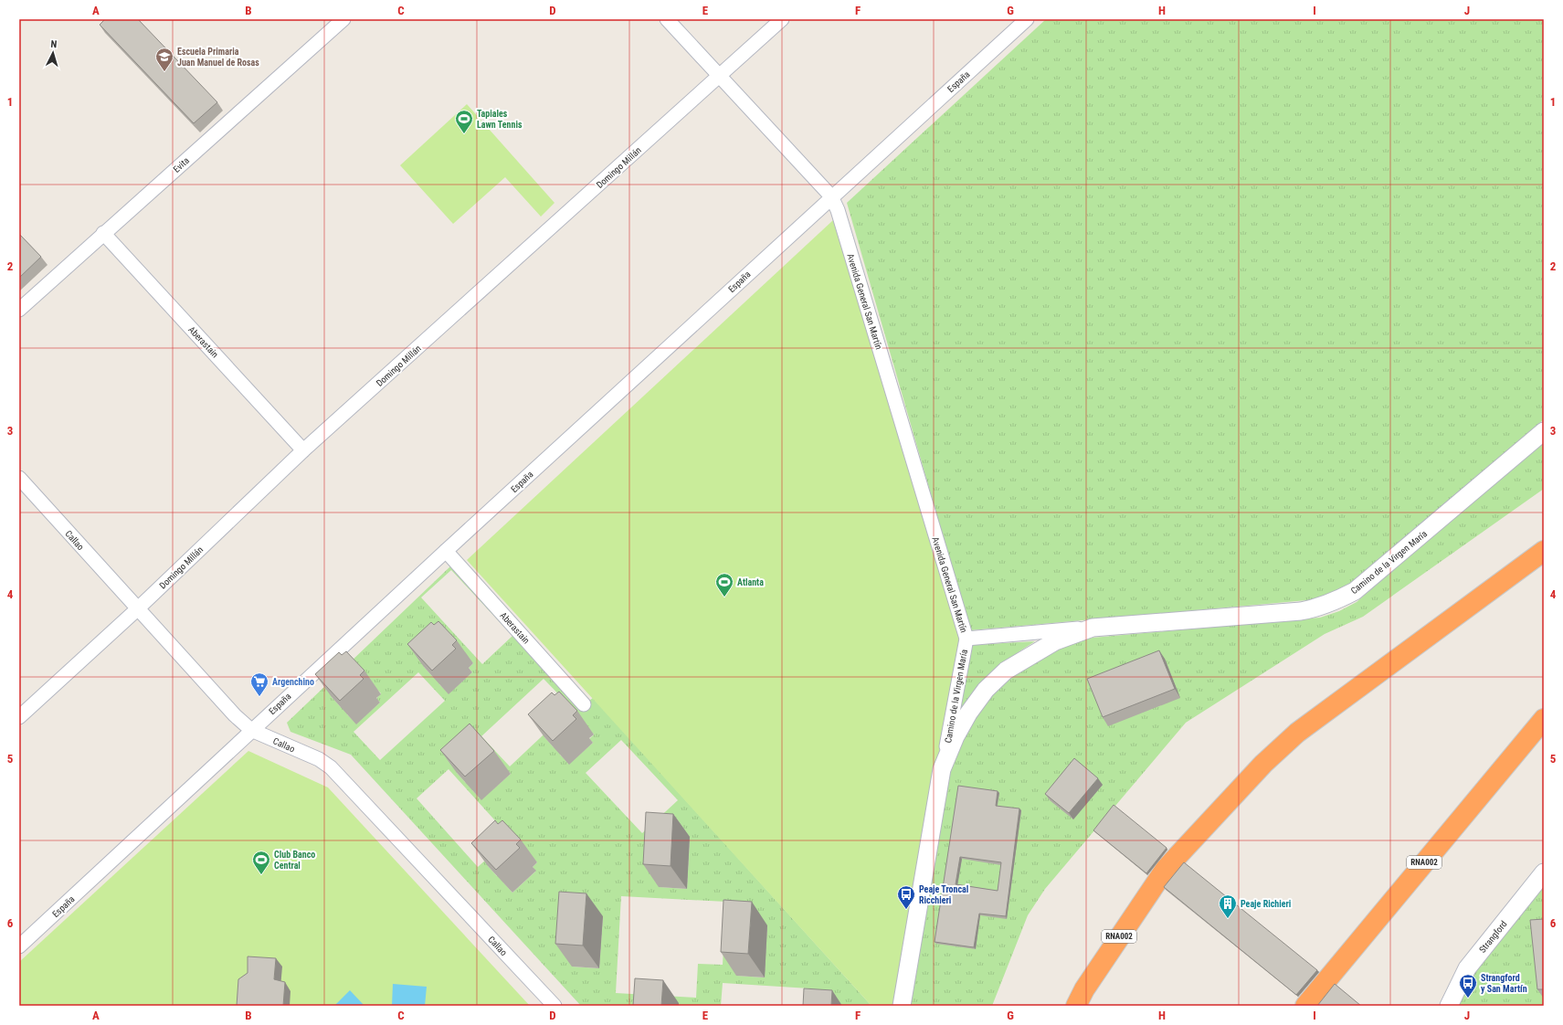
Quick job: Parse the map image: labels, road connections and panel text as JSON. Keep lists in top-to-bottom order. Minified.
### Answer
{"streets":{"highway":["RNA002"],"street":["España","Evita","Domingo Millán","Avenida General San Martín","Aberastain","Callao","Camino de la Virgen María","Strangford"]},"crossings":[["España","Avenida General San Martín"],["España","Aberastain"],["España","Callao"],["Evita","Aberastain"],["Domingo Millán","Avenida General San Martín"],["Domingo Millán","Aberastain"],["Domingo Millán","Callao"],["Avenida General San Martín","Camino de la Virgen María"]],"places":{"school or university":["Escuela Primaria Juan Manuel de Rosas"],"sports":["Tapiales Lawn Tennis","Atlanta","Club Banco Central"],"supermarket":["Argenchino"],"bus stop":["Peaje Troncal Ricchieri","Strangford y San Martín"],"building":["Peaje Richieri"]},"north":"top","grid":{"columns":["A","B","C","D","E","F","G","H","I","J"],"rows":["1","2","3","4","5","6"]}}
